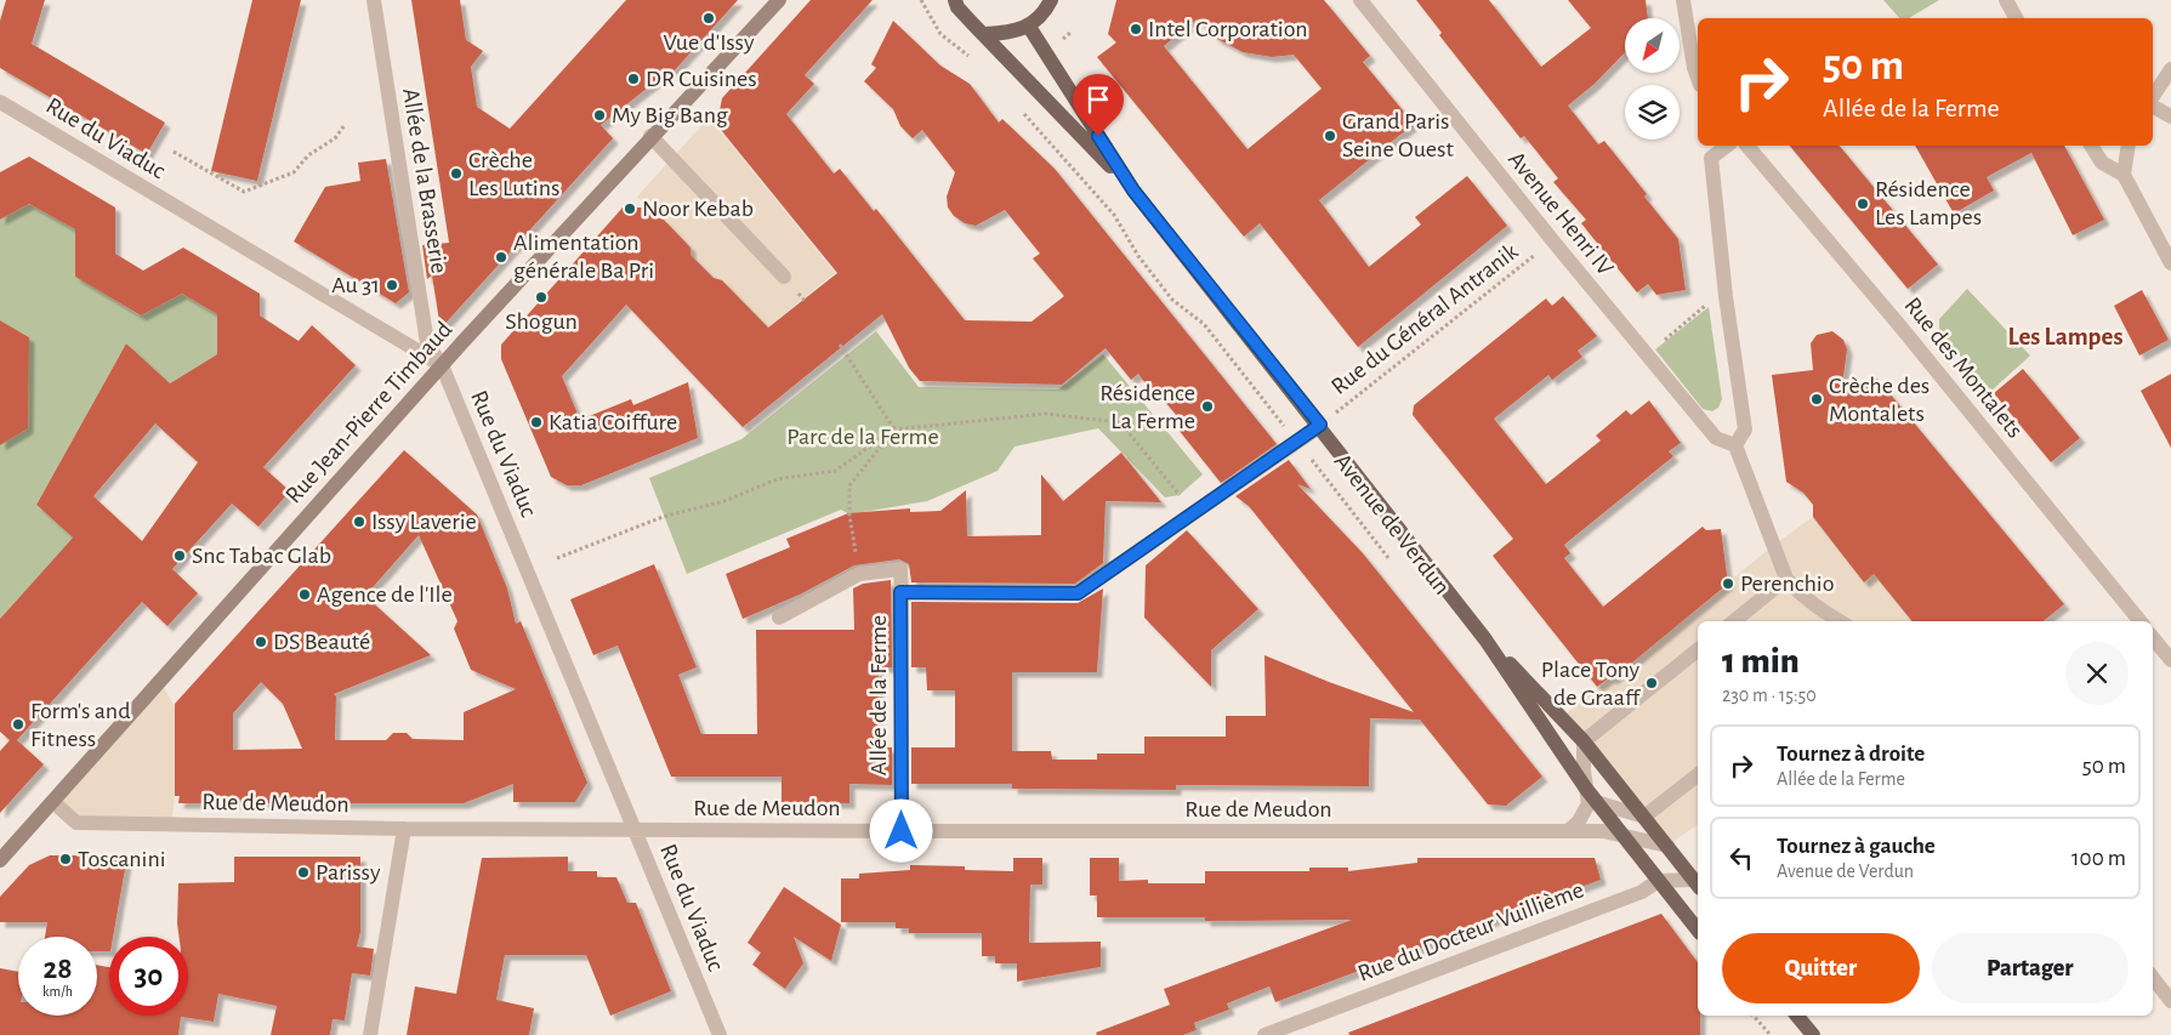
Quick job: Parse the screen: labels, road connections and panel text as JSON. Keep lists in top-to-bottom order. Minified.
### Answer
{"streets":{"main road":["Rue Jean-Pierre Timbaud","Avenue de Verdun"],"street":["Rue du Viaduc","Allée de la Brasserie","Avenue Henri IV","Rue des Montalets","Allée de la Ferme","Rue de Meudon","Rue du Docteur Vuillième"],"path":["Rue du Général Antranik"]},"crossings":[["Rue du Viaduc","Allée de la Brasserie"],["Rue du Viaduc","Rue Jean-Pierre Timbaud"],["Rue du Viaduc","Rue de Meudon"],["Allée de la Brasserie","Rue Jean-Pierre Timbaud"],["Avenue Henri IV","Rue du Général Antranik"],["Rue du Général Antranik","Avenue de Verdun"],["Rue du Général Antranik","Allée de la Ferme"],["Rue Jean-Pierre Timbaud","Rue de Meudon"],["Avenue de Verdun","Allée de la Ferme"],["Avenue de Verdun","Rue de Meudon"],["Avenue de Verdun","Rue du Docteur Vuillième"],["Allée de la Ferme","Rue de Meudon"]],"districts":["Les Lampes"],"parks":["Parc de la Ferme"],"places":["Vue d'Issy","Intel Corporation","DR Cuisines","My Big Bang","Grand Paris Seine Ouest","Crèche Les Lutins","Résidence Les Lampes","Noor Kebab","Alimentation générale Ba Pri","Au 31","Shogun","Crèche des Montalets","Résidence La Ferme","Katia Coiffure","Issy Laverie","Snc Tabac Glab","Perenchio","Agence de l'Ile","DS Beauté","Place Tony de Graaff","Form's and Fitness","Toscanini","Parissy"],"north":"bottom left","page":{"turn":["50 m","Allée de la Ferme"],"heading":["1 min","230 m · 15:50"],"list":[{"name":"Tournez à droite","note":"Allée de la Ferme","value":"50 m"},{"name":"Tournez à gauche","note":"Avenue de Verdun","value":"100 m"}],"buttons":["Quitter","Partager"],"speed":"28 km/h","limit":"30"}}
